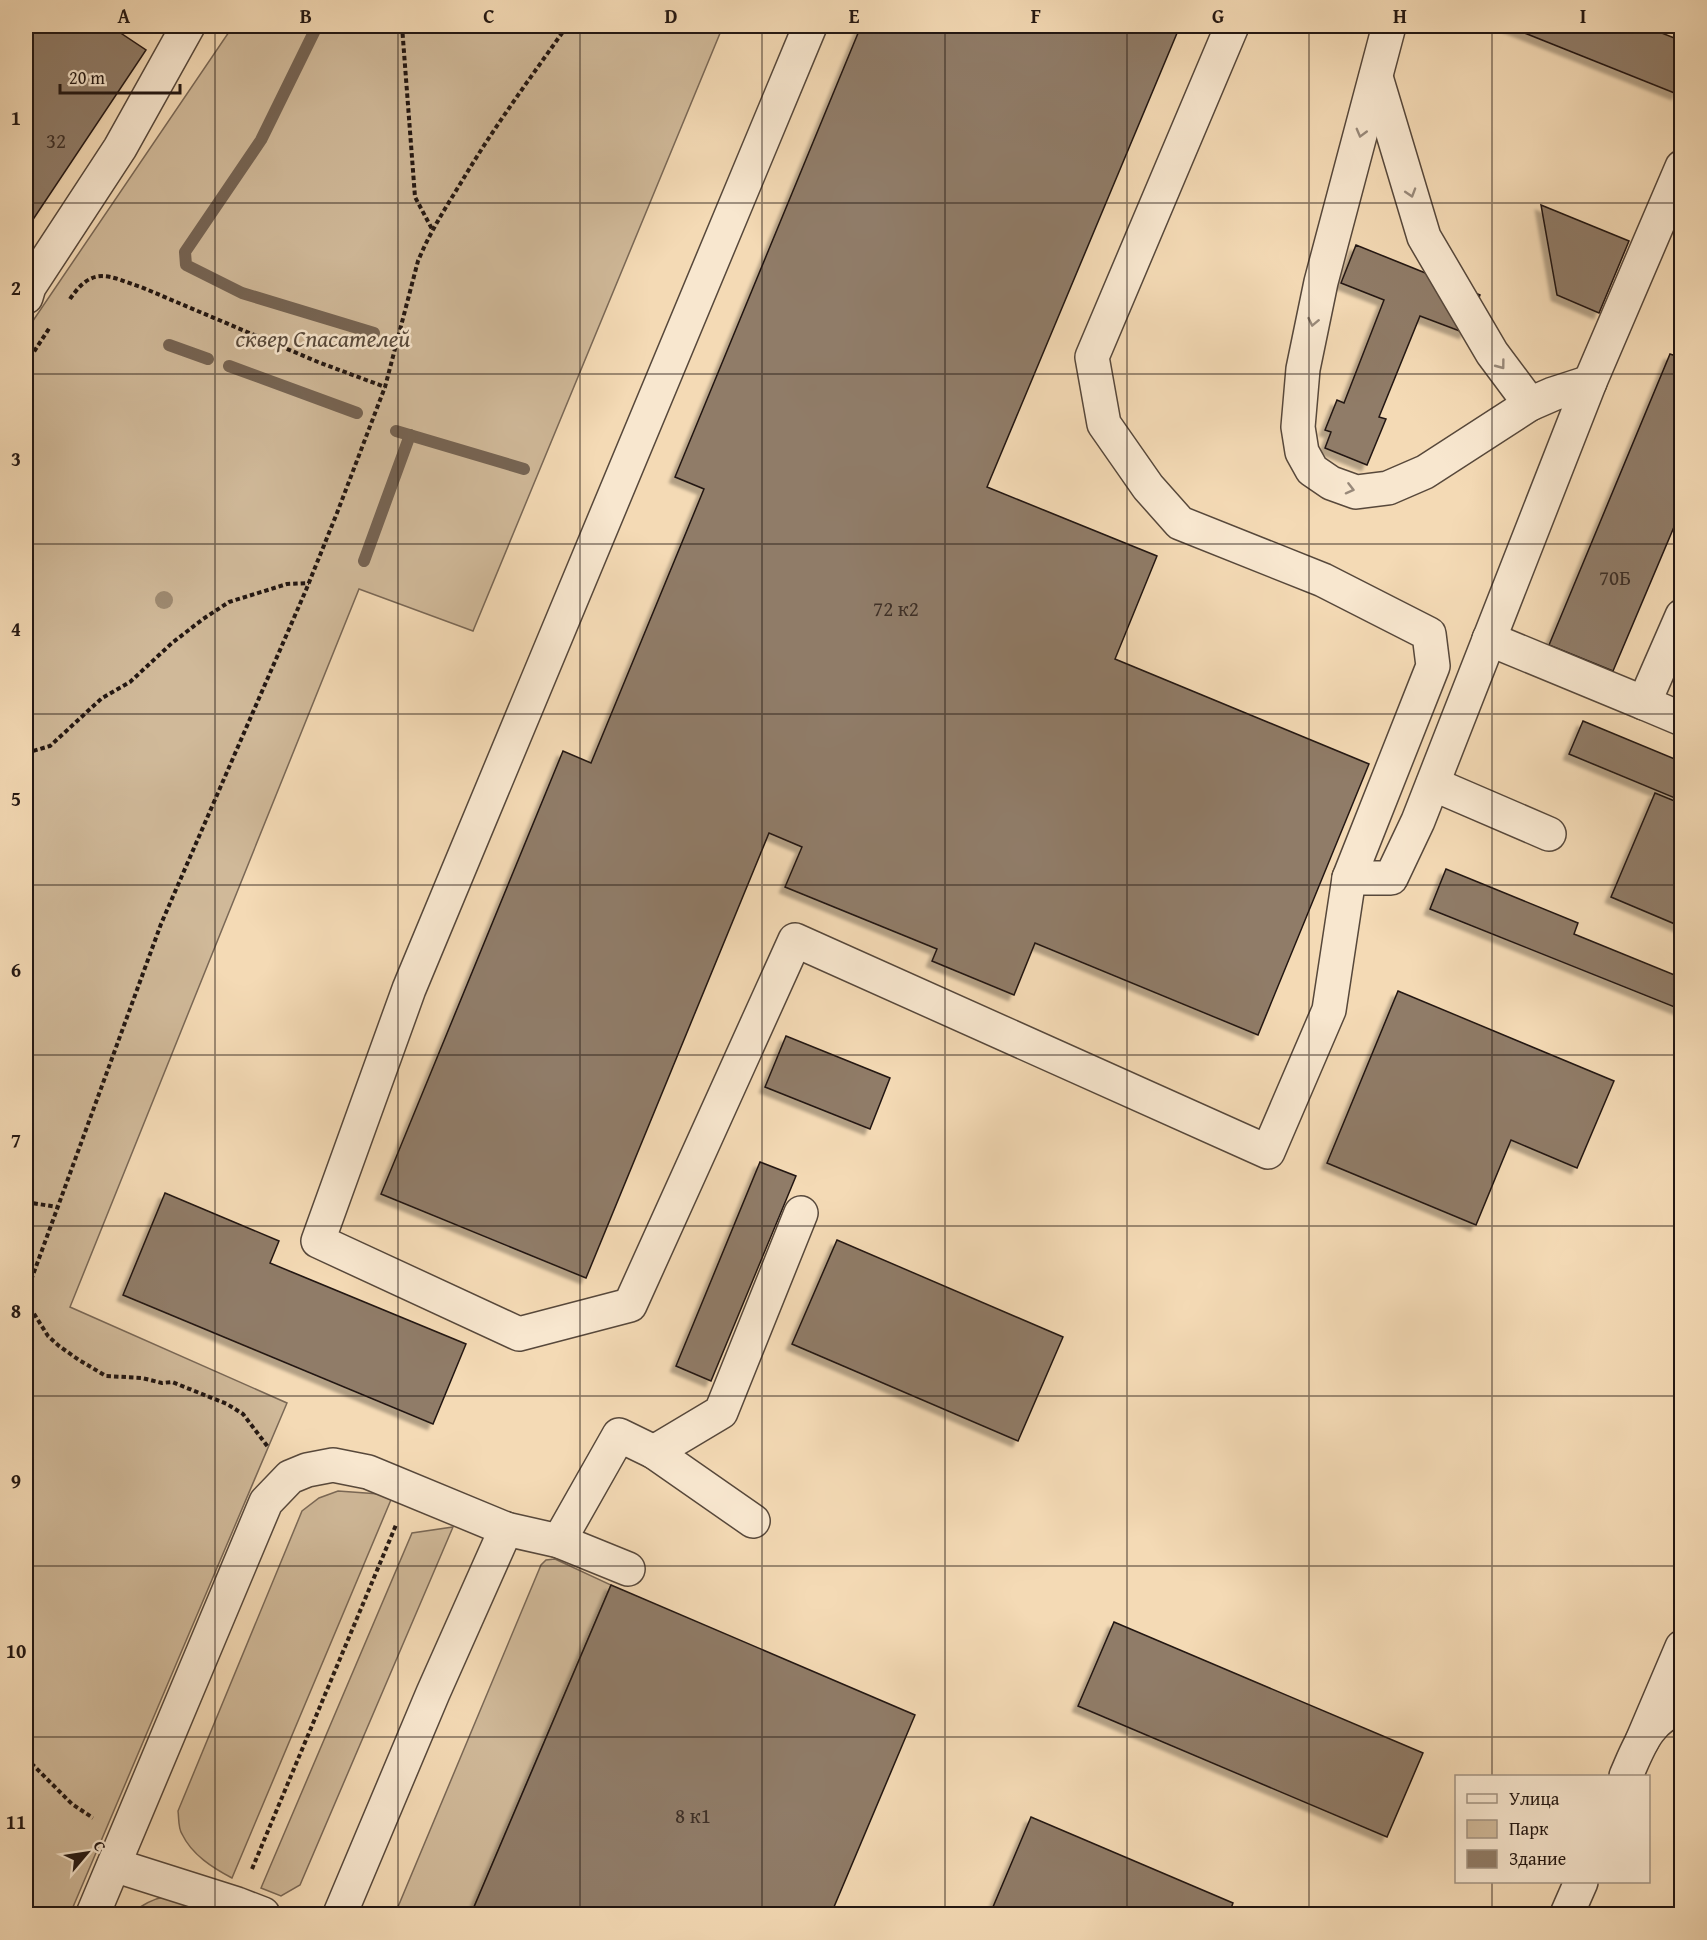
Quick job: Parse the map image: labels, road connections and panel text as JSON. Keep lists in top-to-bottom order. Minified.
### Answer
{"parks":["cквер Спасателей"],"house_numbers":["32","70Б","72 к2","8 к1"],"legend":["Улица","Парк","Здание"],"scale_bar":"20 m","north":"top right","grid":{"columns":["A","B","C","D","E","F","G","H","I"],"rows":["1","2","3","4","5","6","7","8","9","10","11"]}}
